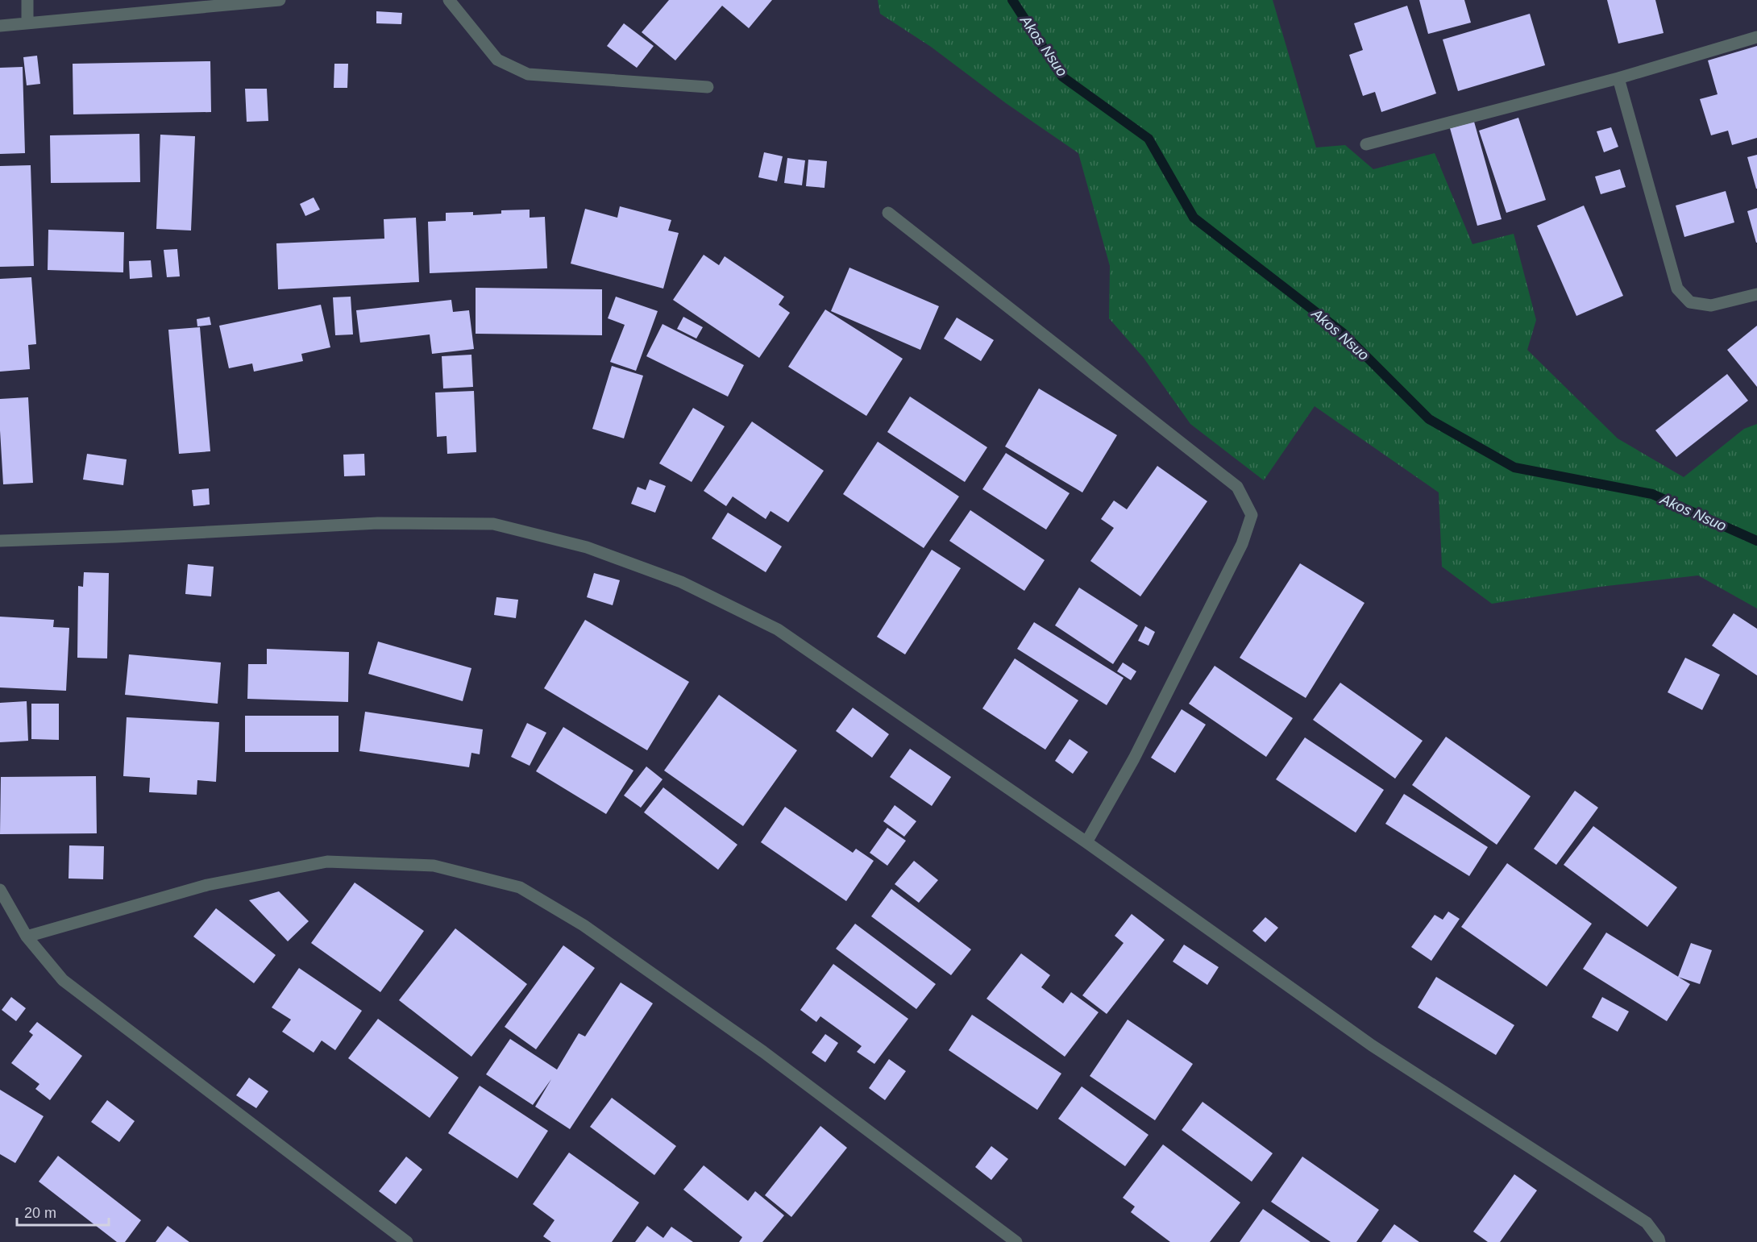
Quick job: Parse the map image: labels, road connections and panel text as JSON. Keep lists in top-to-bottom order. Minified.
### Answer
{"water":["Akos Nsuo"],"scale_bar":"20 m"}
